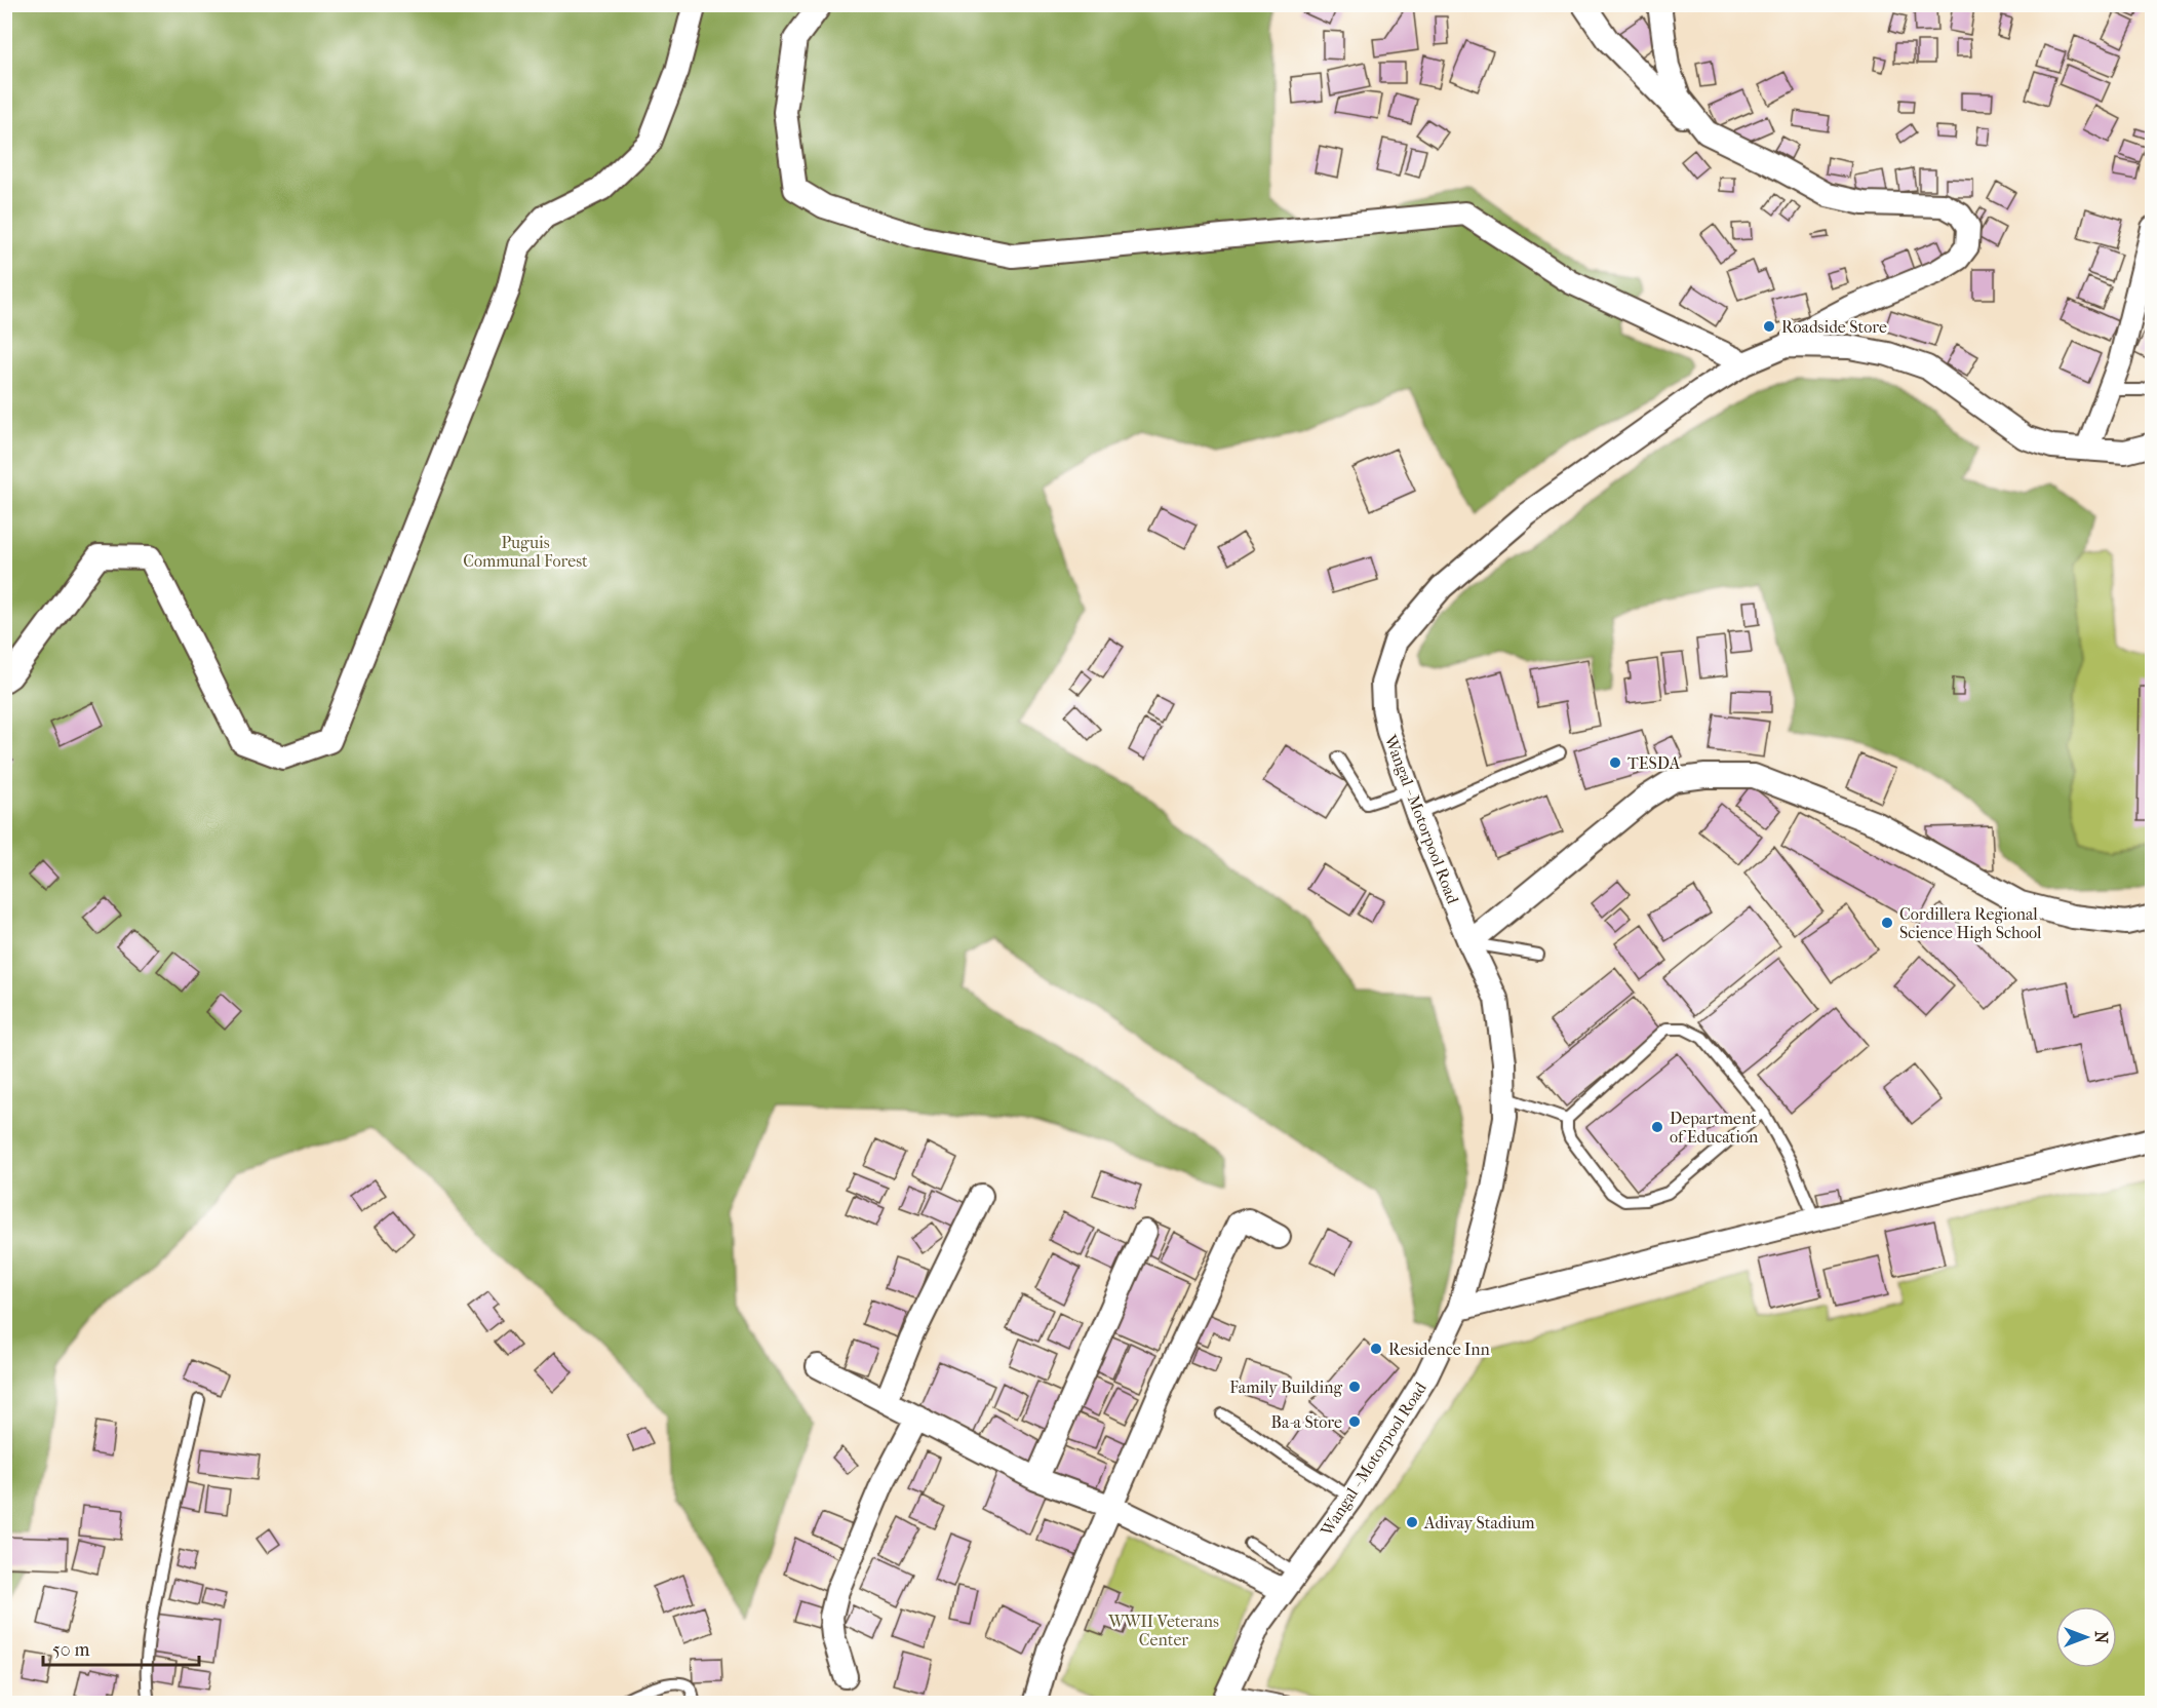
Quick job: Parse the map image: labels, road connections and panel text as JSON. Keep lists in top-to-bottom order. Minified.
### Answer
{"streets":{"street":["Wangal - Motorpool Road"]},"parks":["Puguis Communal Forest","WWII Veterans Center"],"places":["Roadside Store","TESDA","Cordillera Regional Science High School","Department of Education","Residence Inn","Family Building","Ba-a Store","Adivay Stadium"],"scale_bar":"50 m","north":"right"}
